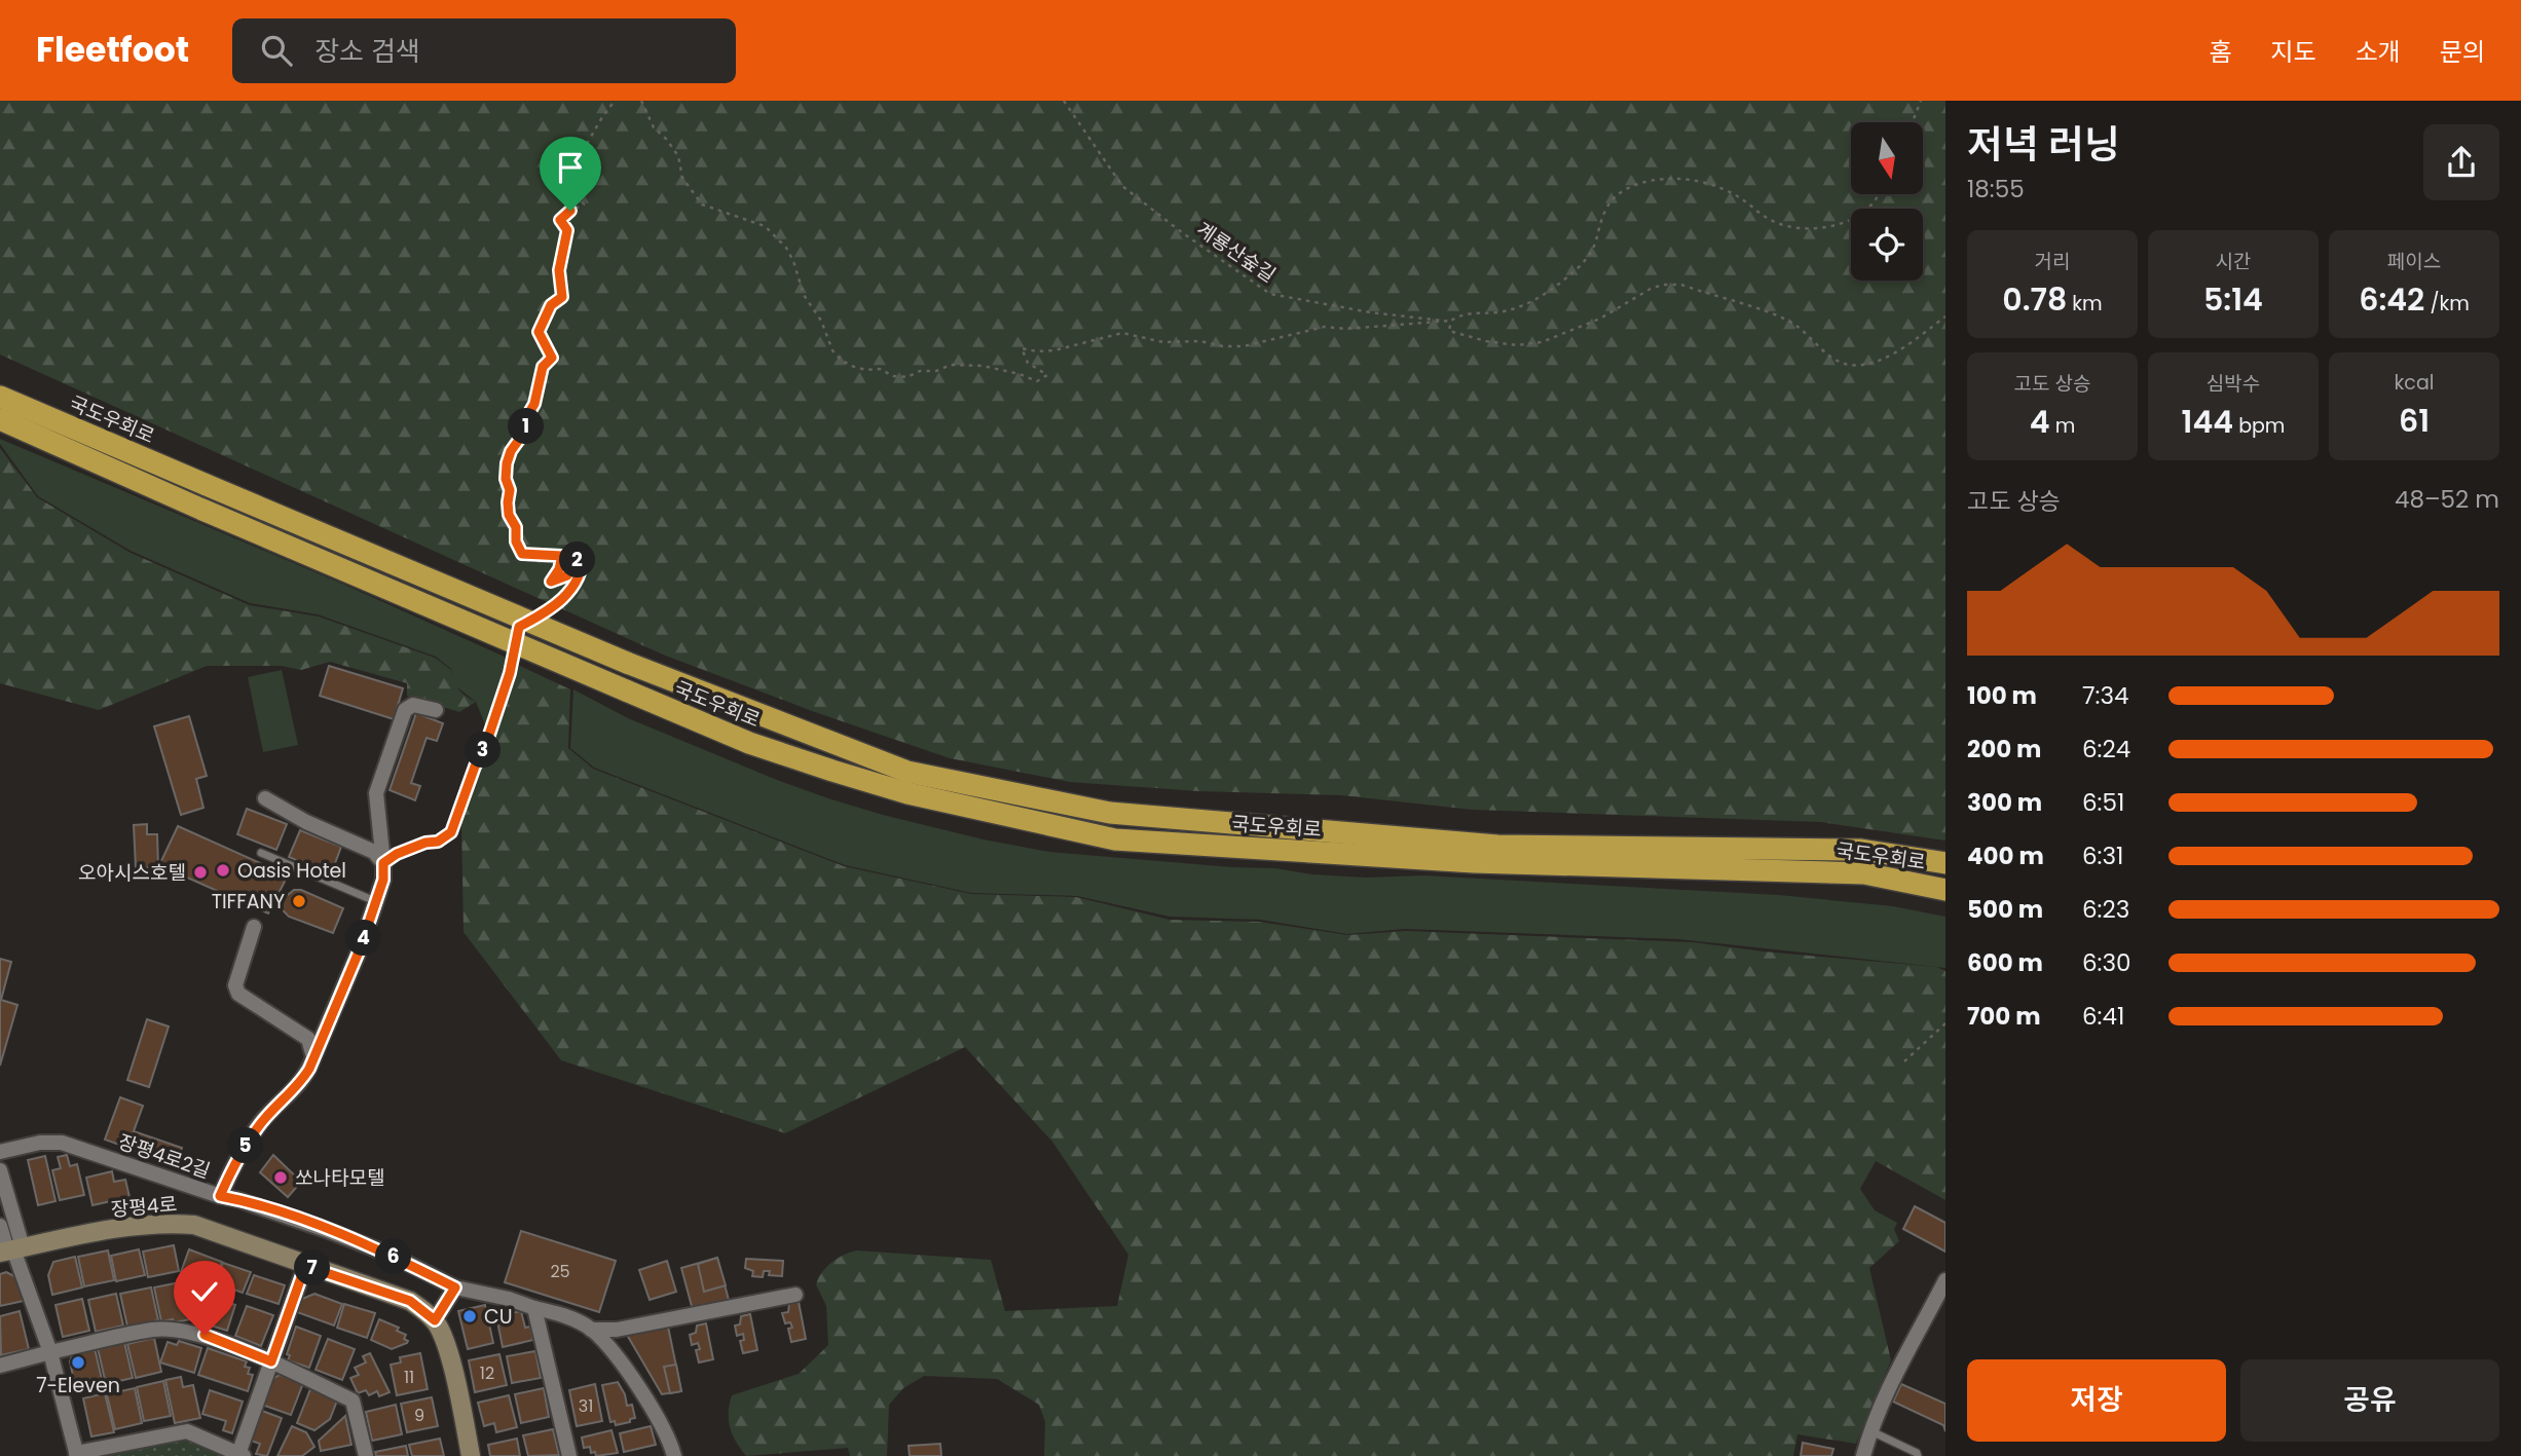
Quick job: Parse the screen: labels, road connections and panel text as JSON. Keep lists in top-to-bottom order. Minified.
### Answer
{"streets":{"highway":["국도우회로"],"street":["장평4로2길","장평4로"],"path":["계룡산숲길"]},"places":["Oasis Hotel","오아시스호텔","TIFFANY","쏘나타모텔","CU","7-Eleven"],"house_numbers":["25","12","11","31","9"],"north":"bottom","page":{"header":"Fleetfoot","search":"장소 검색","nav":["홈","지도","소개","문의"],"heading":["저녁 러닝","18:55"],"stats":[["거리","0.78 km"],["시간","5:14"],["페이스","6:42 /km"],["고도 상승","4 m"],["심박수","144 bpm"],["kcal","61"]],"pins":["1","2","3","4","5","6","7"],"chart":["고도 상승","48–52 m"],"list":[{"name":"100 m","note":"7:34"},{"name":"200 m","note":"6:24"},{"name":"300 m","note":"6:51"},{"name":"400 m","note":"6:31"},{"name":"500 m","note":"6:23"},{"name":"600 m","note":"6:30"},{"name":"700 m","note":"6:41"}],"buttons":["저장","공유"]}}
